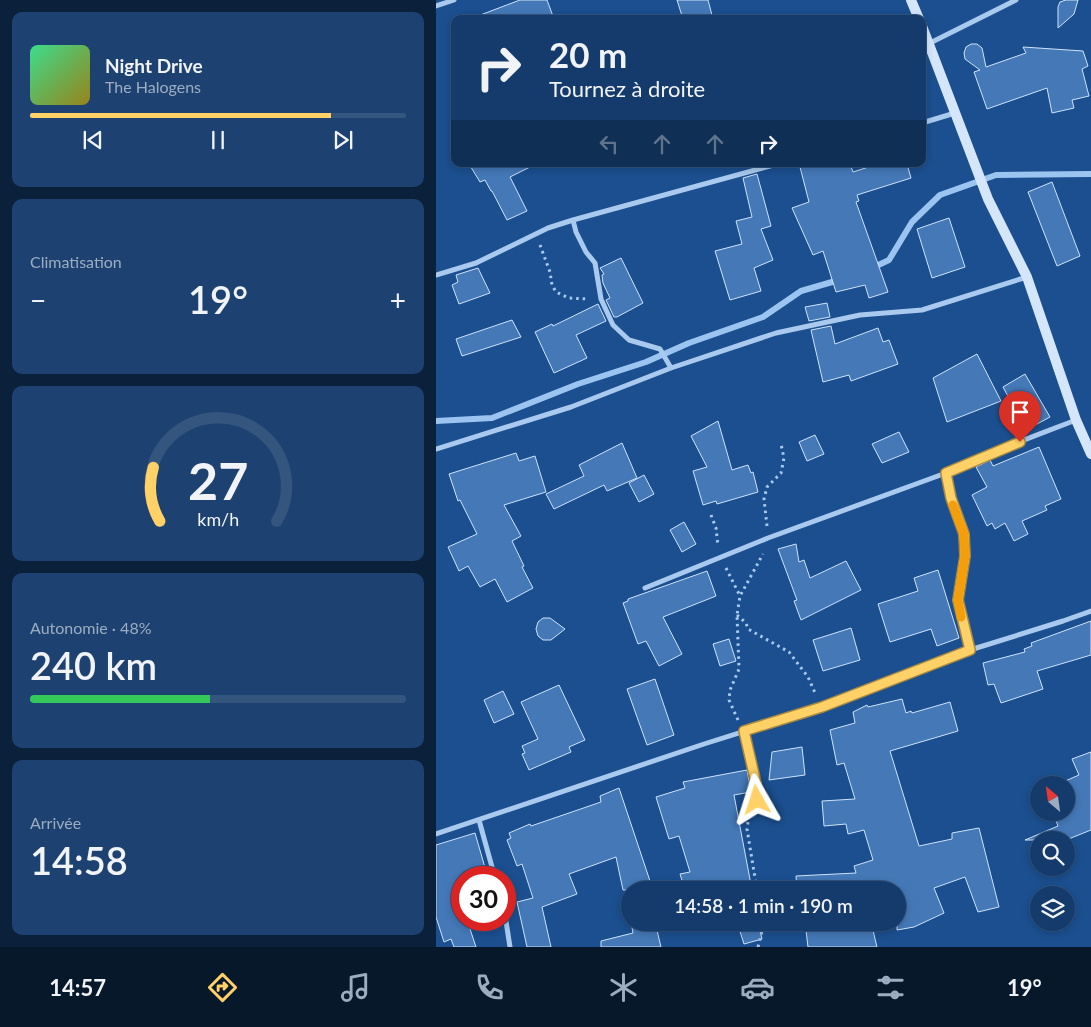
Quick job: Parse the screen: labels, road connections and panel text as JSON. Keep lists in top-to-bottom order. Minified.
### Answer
{"north":"top left","page":{"turn":["20 m","Tournez à droite"],"song":["Night Drive","The Halogens"],"tile":["Climatisation",["Autonomie · 48%","240 km"],["Arrivée","14:58"]],"heat":["−","19°","+"],"limit":"30","trip":"14:58 · 1 min · 190 m","tabs":["14:57","19°"],"gauge":["27","km/h"]}}
